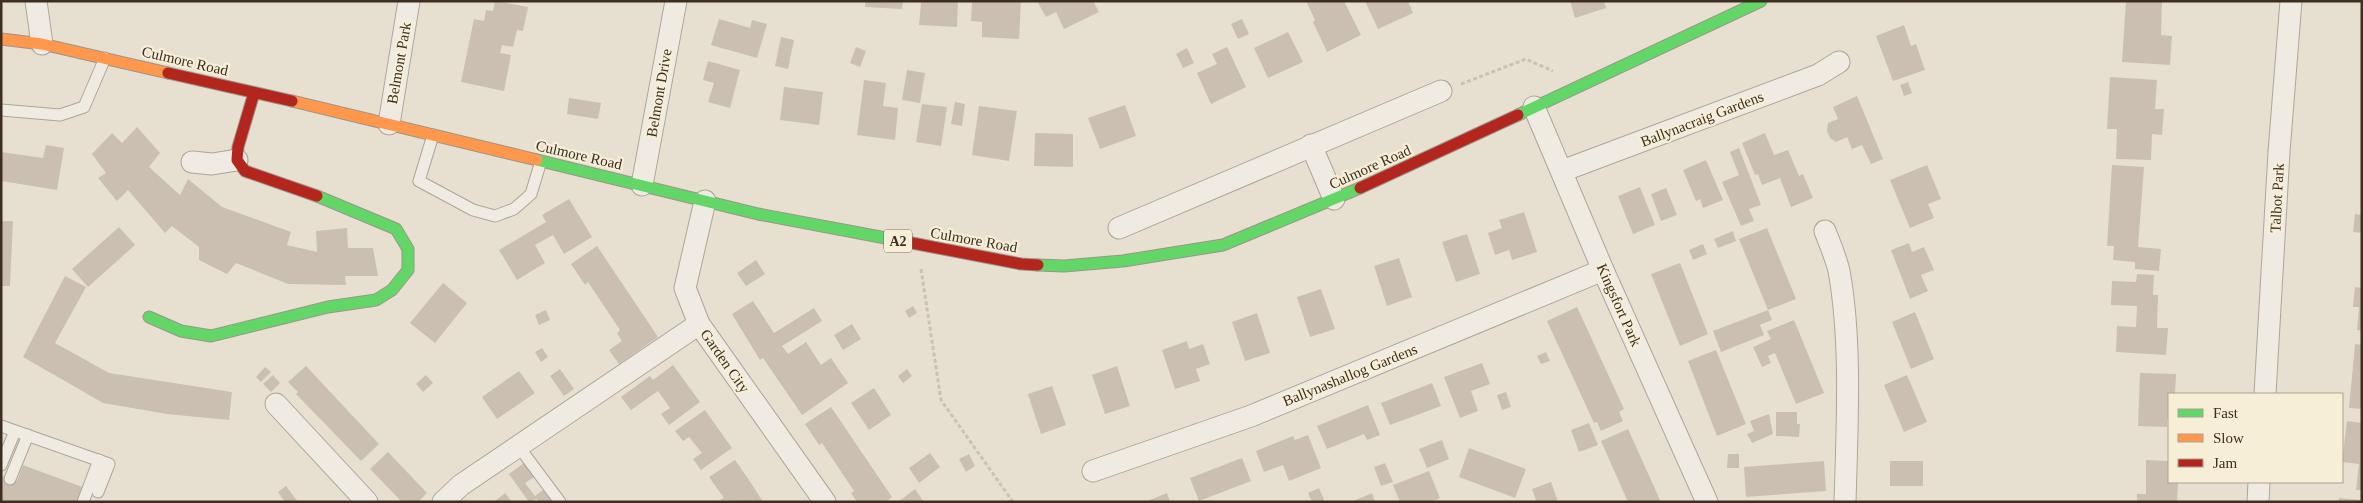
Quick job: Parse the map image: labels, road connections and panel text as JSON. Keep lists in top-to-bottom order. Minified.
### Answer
{"streets":{"main road":["Culmore Road","A2"],"street":["Belmont Park","Belmont Drive","Ballynacraig Gardens","Talbot Park","Kingsfort Park","Garden City","Ballynashallog Gardens"]},"crossings":[["Culmore Road","Belmont Park"],["Culmore Road","Belmont Drive"],["Culmore Road","Kingsfort Park"],["Culmore Road","Garden City"],["Ballynacraig Gardens","Kingsfort Park"],["Kingsfort Park","Ballynashallog Gardens"]],"legend":["Fast","Slow","Jam"]}
